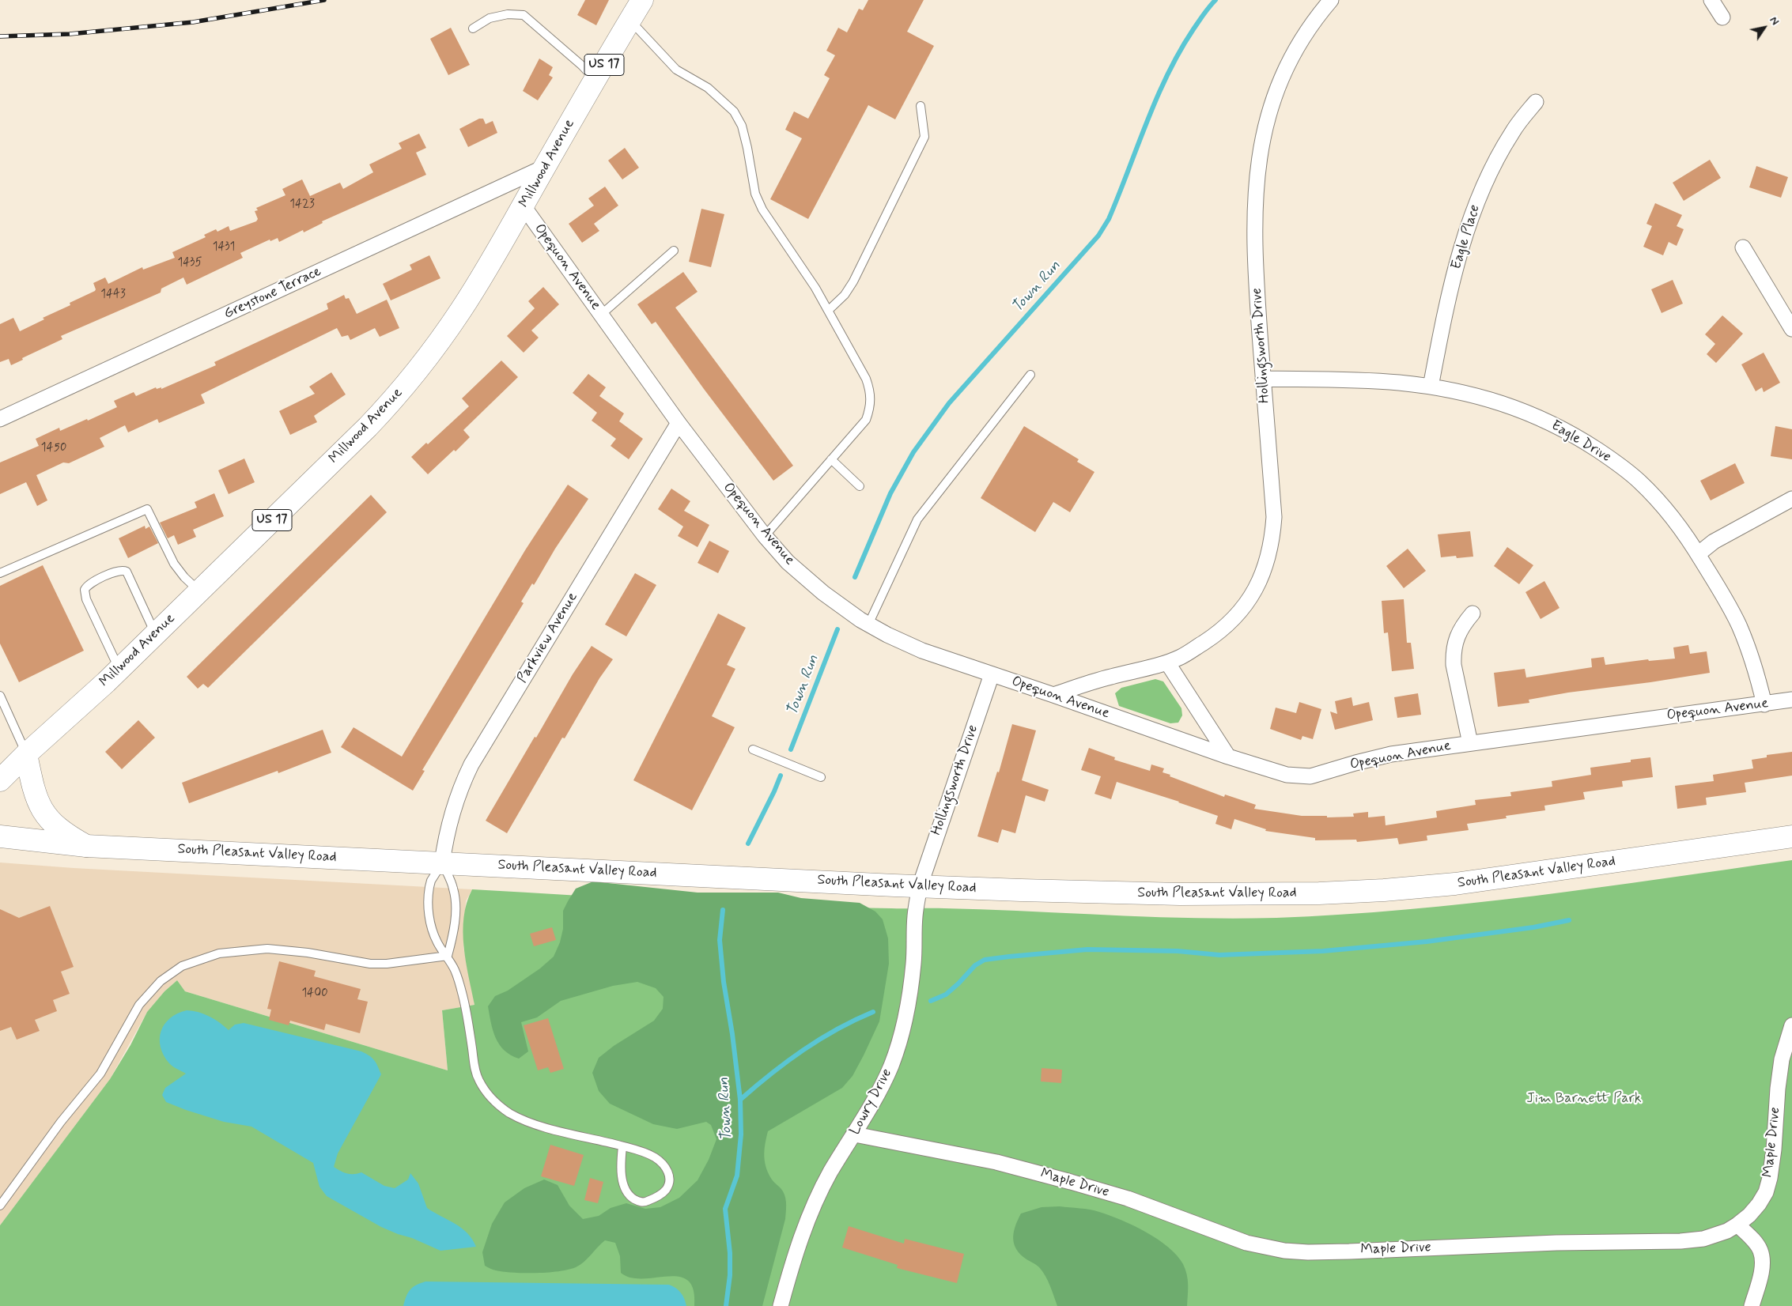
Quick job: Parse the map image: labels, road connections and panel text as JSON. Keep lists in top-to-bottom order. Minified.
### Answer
{"streets":{"main road":["US 17","Millwood Avenue","South Pleasant Valley Road"],"street":["Eagle Place","Opequon Avenue","Greystone Terrace","Hollingsworth Drive","Eagle Drive","Parkview Avenue","Lowry Drive","Maple Drive"]},"crossings":[["Millwood Avenue","Opequon Avenue"],["Millwood Avenue","Greystone Terrace"],["Eagle Place","Eagle Drive"],["Opequon Avenue","Hollingsworth Drive"],["Opequon Avenue","Eagle Drive"],["Opequon Avenue","Parkview Avenue"],["Hollingsworth Drive","Eagle Drive"],["Hollingsworth Drive","South Pleasant Valley Road"],["Hollingsworth Drive","Lowry Drive"],["Parkview Avenue","South Pleasant Valley Road"],["South Pleasant Valley Road","Lowry Drive"],["Lowry Drive","Maple Drive"]],"water":["Town Run"],"parks":["Jim Barnett Park"],"house_numbers":["1423","1431","1435","1443","1450","1400"],"north":"top right"}
